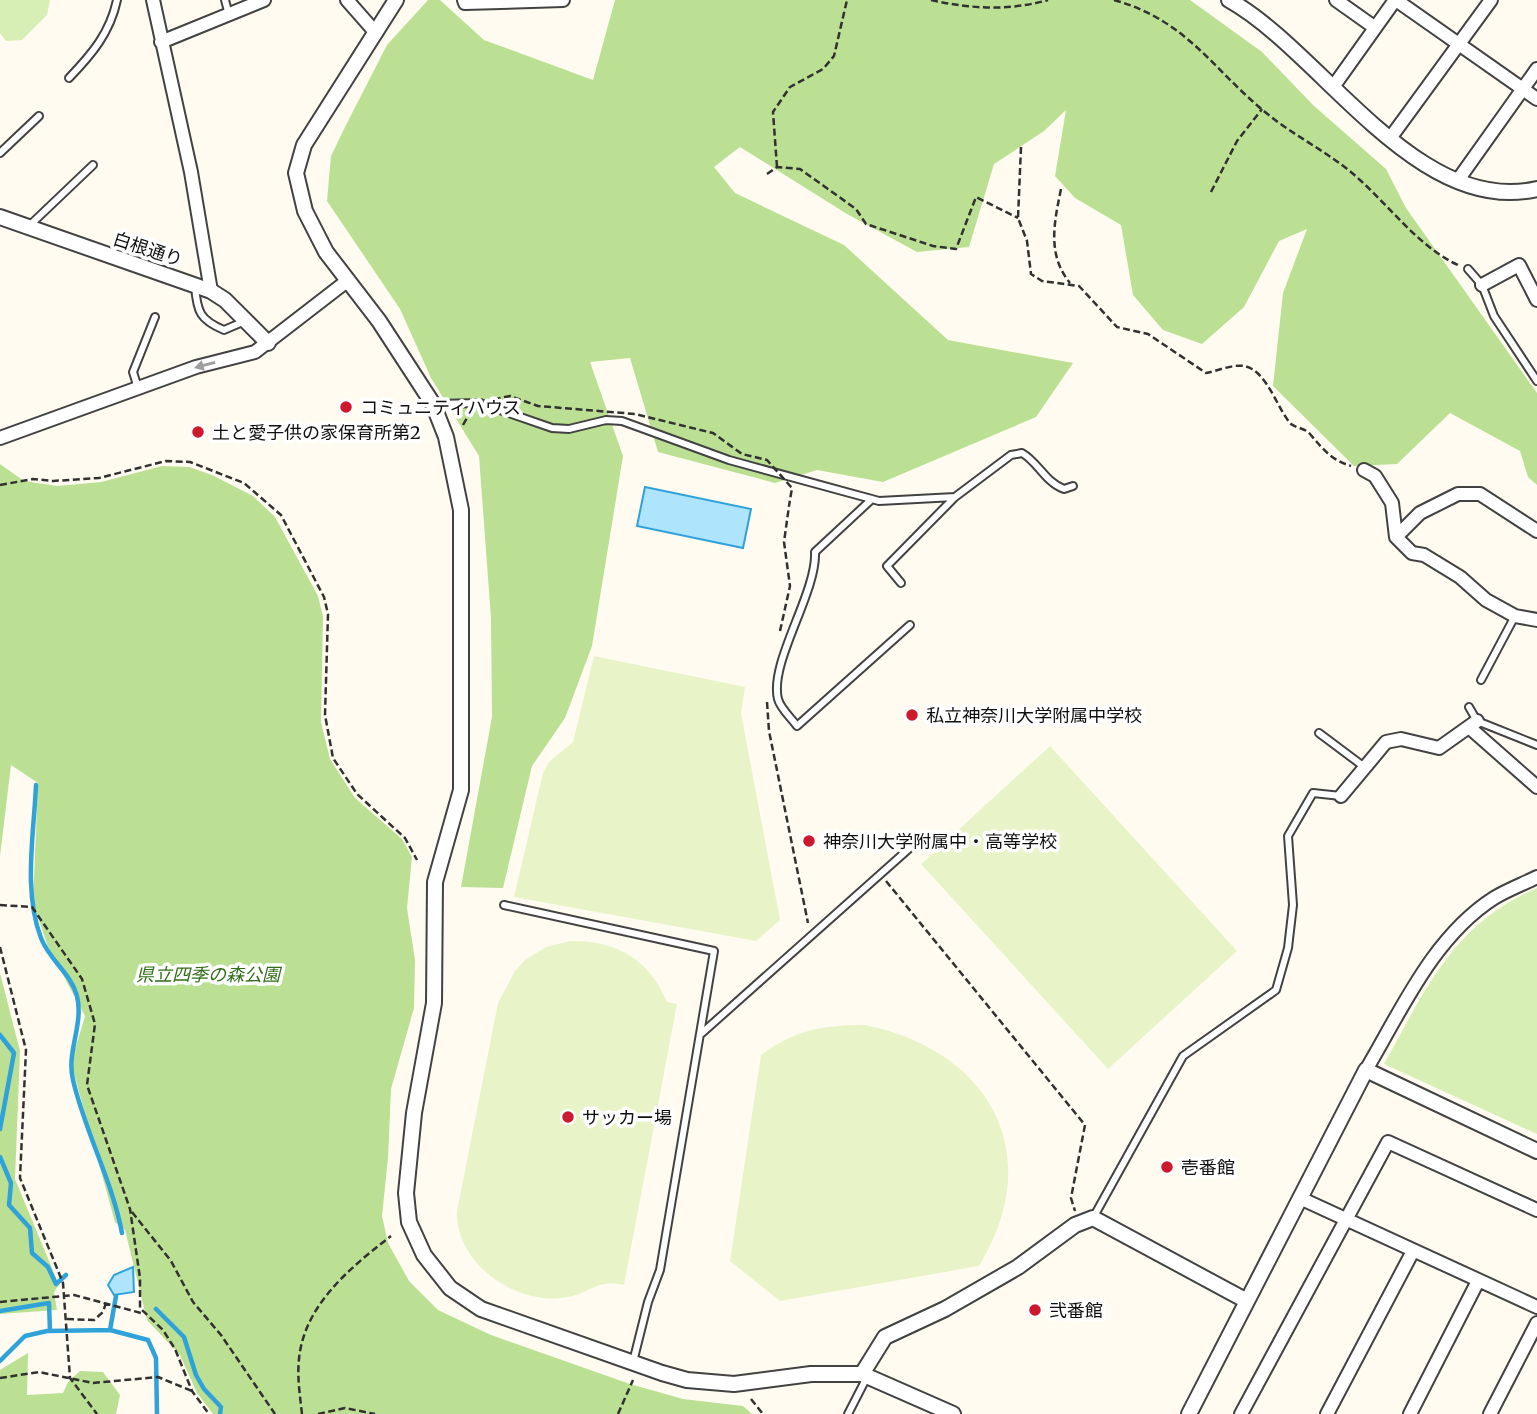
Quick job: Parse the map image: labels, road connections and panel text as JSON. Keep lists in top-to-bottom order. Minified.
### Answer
{"streets":{"street":["白根通り"]},"parks":["県立四季の森公園"],"places":["コミュニティハウス","土と愛子供の家保育所第2","私立神奈川大学附属中学校","神奈川大学附属中・高等学校","サッカー場","壱番館","弐番館"]}
